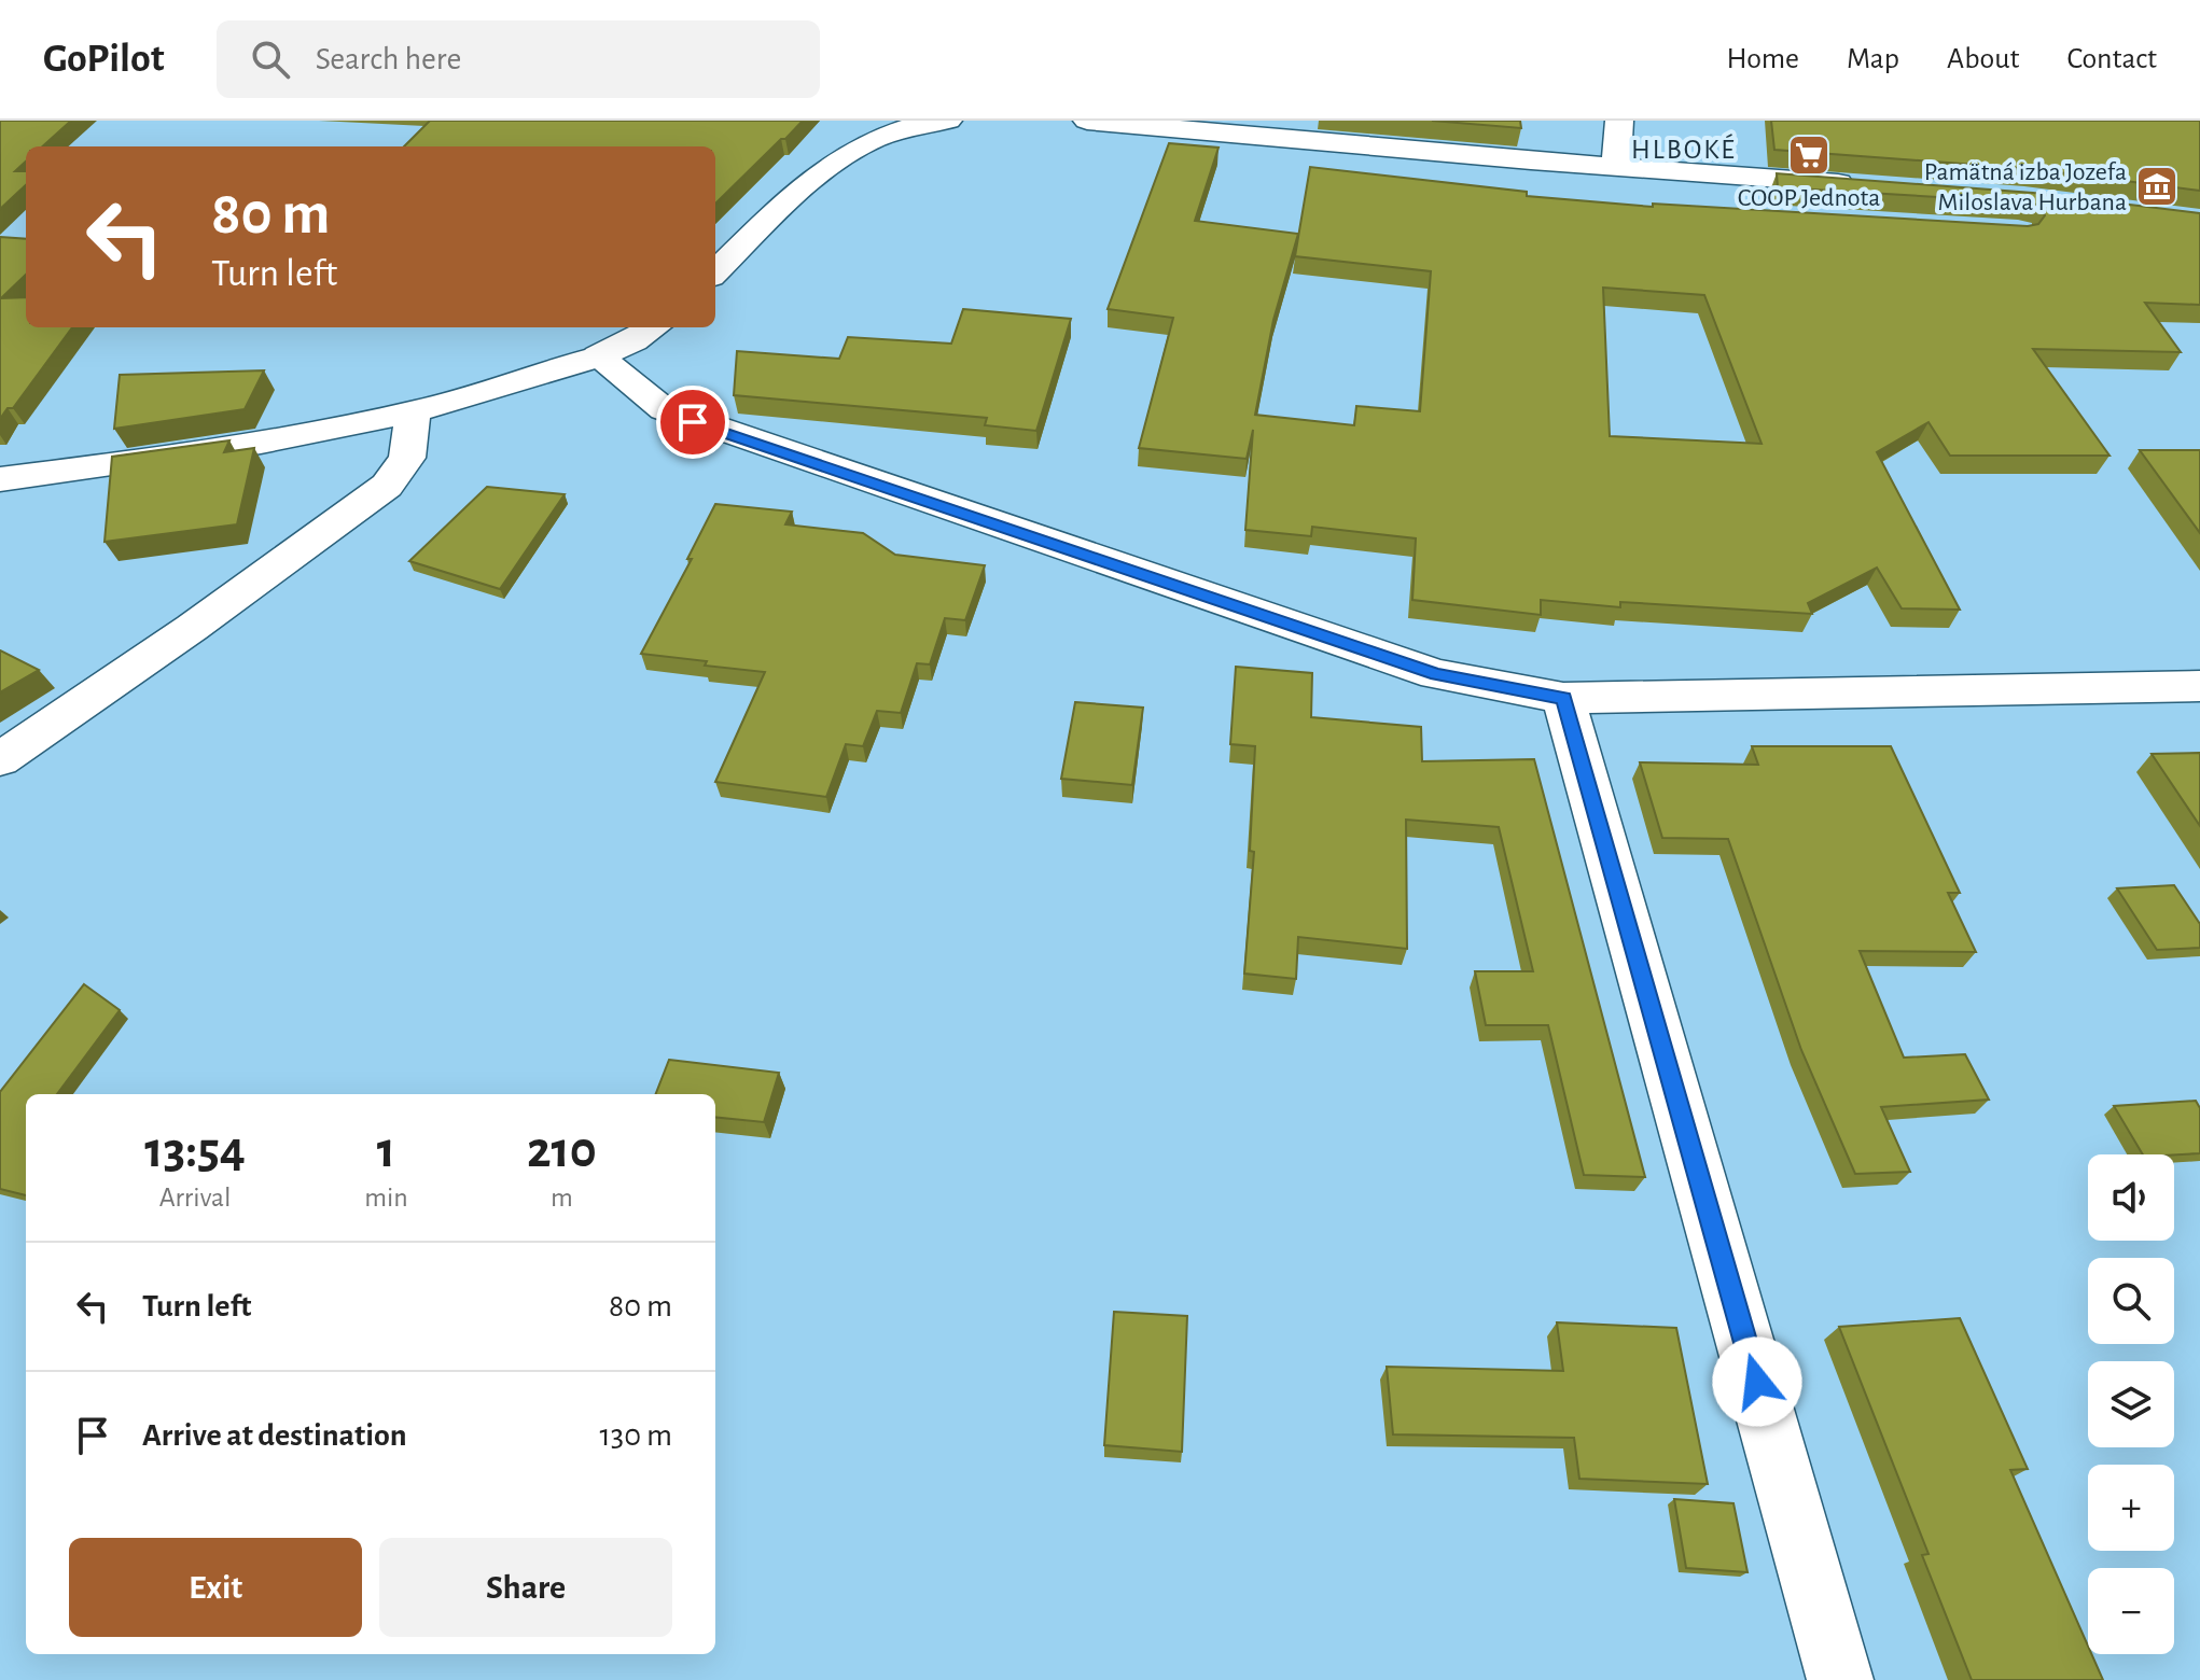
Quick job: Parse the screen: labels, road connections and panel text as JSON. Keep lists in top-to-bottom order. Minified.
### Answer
{"districts":["HLBOKÉ"],"places":{"supermarket":["COOP Jednota"],"museum":["Pamätná izba Jozefa Miloslava Hurbana"]},"page":{"header":"GoPilot","search":"Search here","nav":["Home","Map","About","Contact"],"turn":["80 m","Turn left"],"eta":["13:54","Arrival","1","min","210","m"],"map_buttons":["+","−"],"list":[{"name":"Turn left","value":"80 m"},{"name":"Arrive at destination","value":"130 m"}],"buttons":["Exit","Share"]}}
